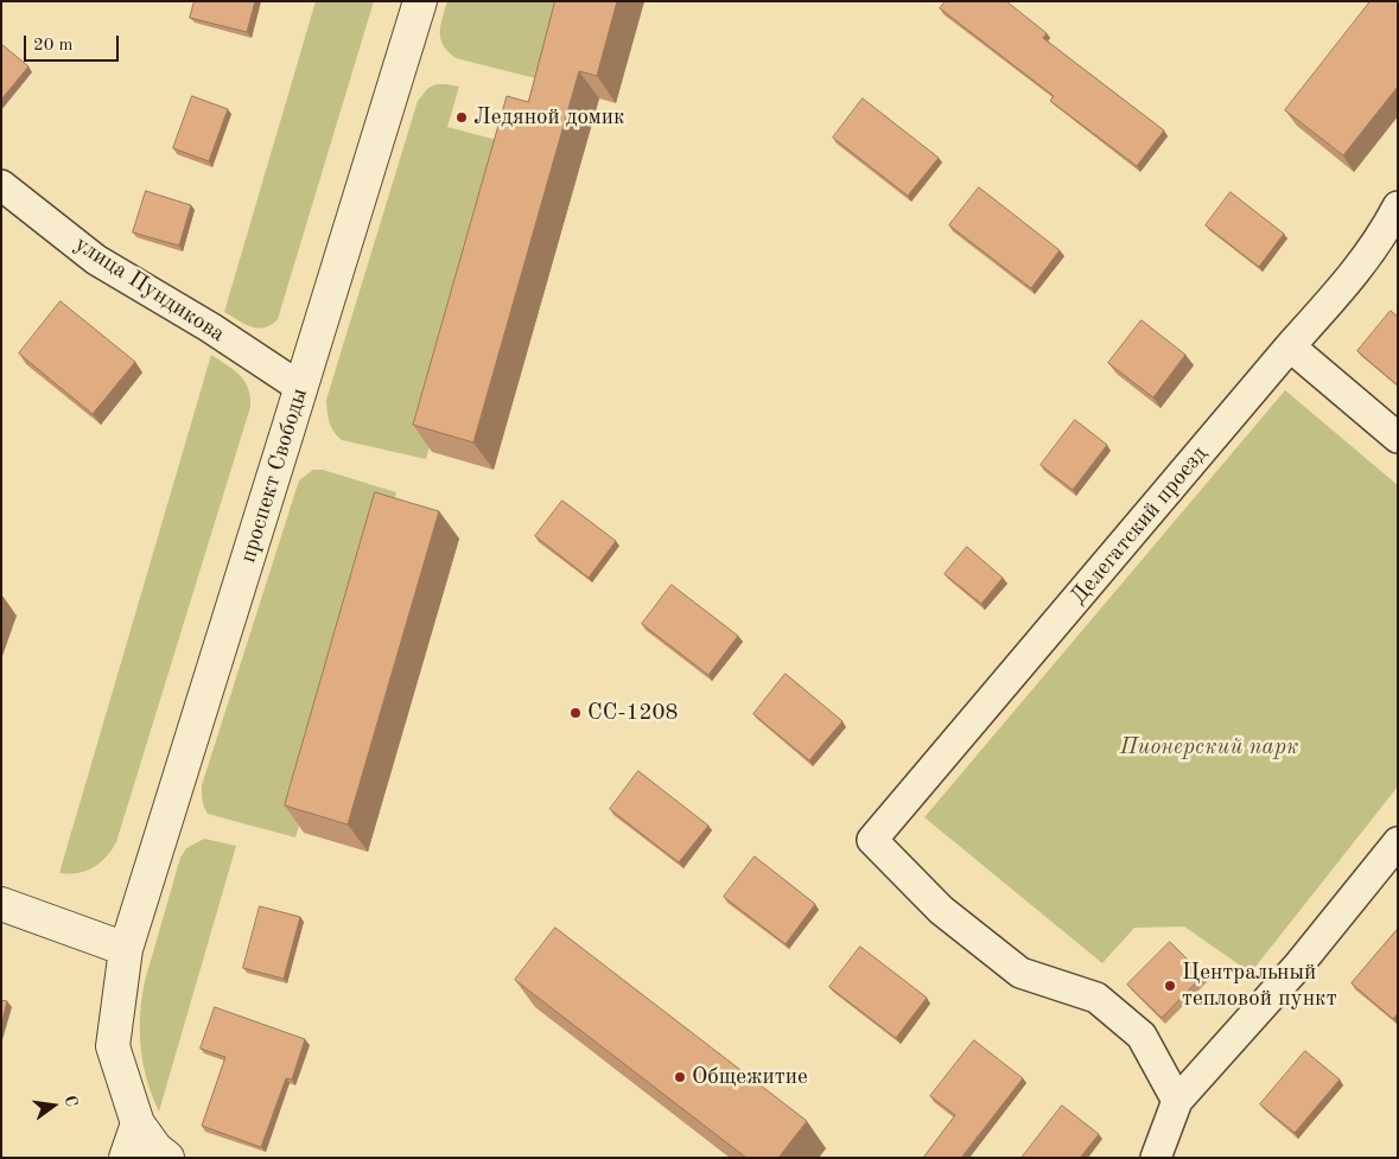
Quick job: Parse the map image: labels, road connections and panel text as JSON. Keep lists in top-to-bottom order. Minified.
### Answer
{"streets":{"street":["улица Пундикова","проспект Свободы","Делегатский проезд"]},"crossings":[["улица Пундикова","проспект Свободы"]],"parks":["Пионерский парк"],"places":["Ледяной домик","СС-1208","Центральный тепловой пункт","Общежитие"],"scale_bar":"20 m","north":"right"}
